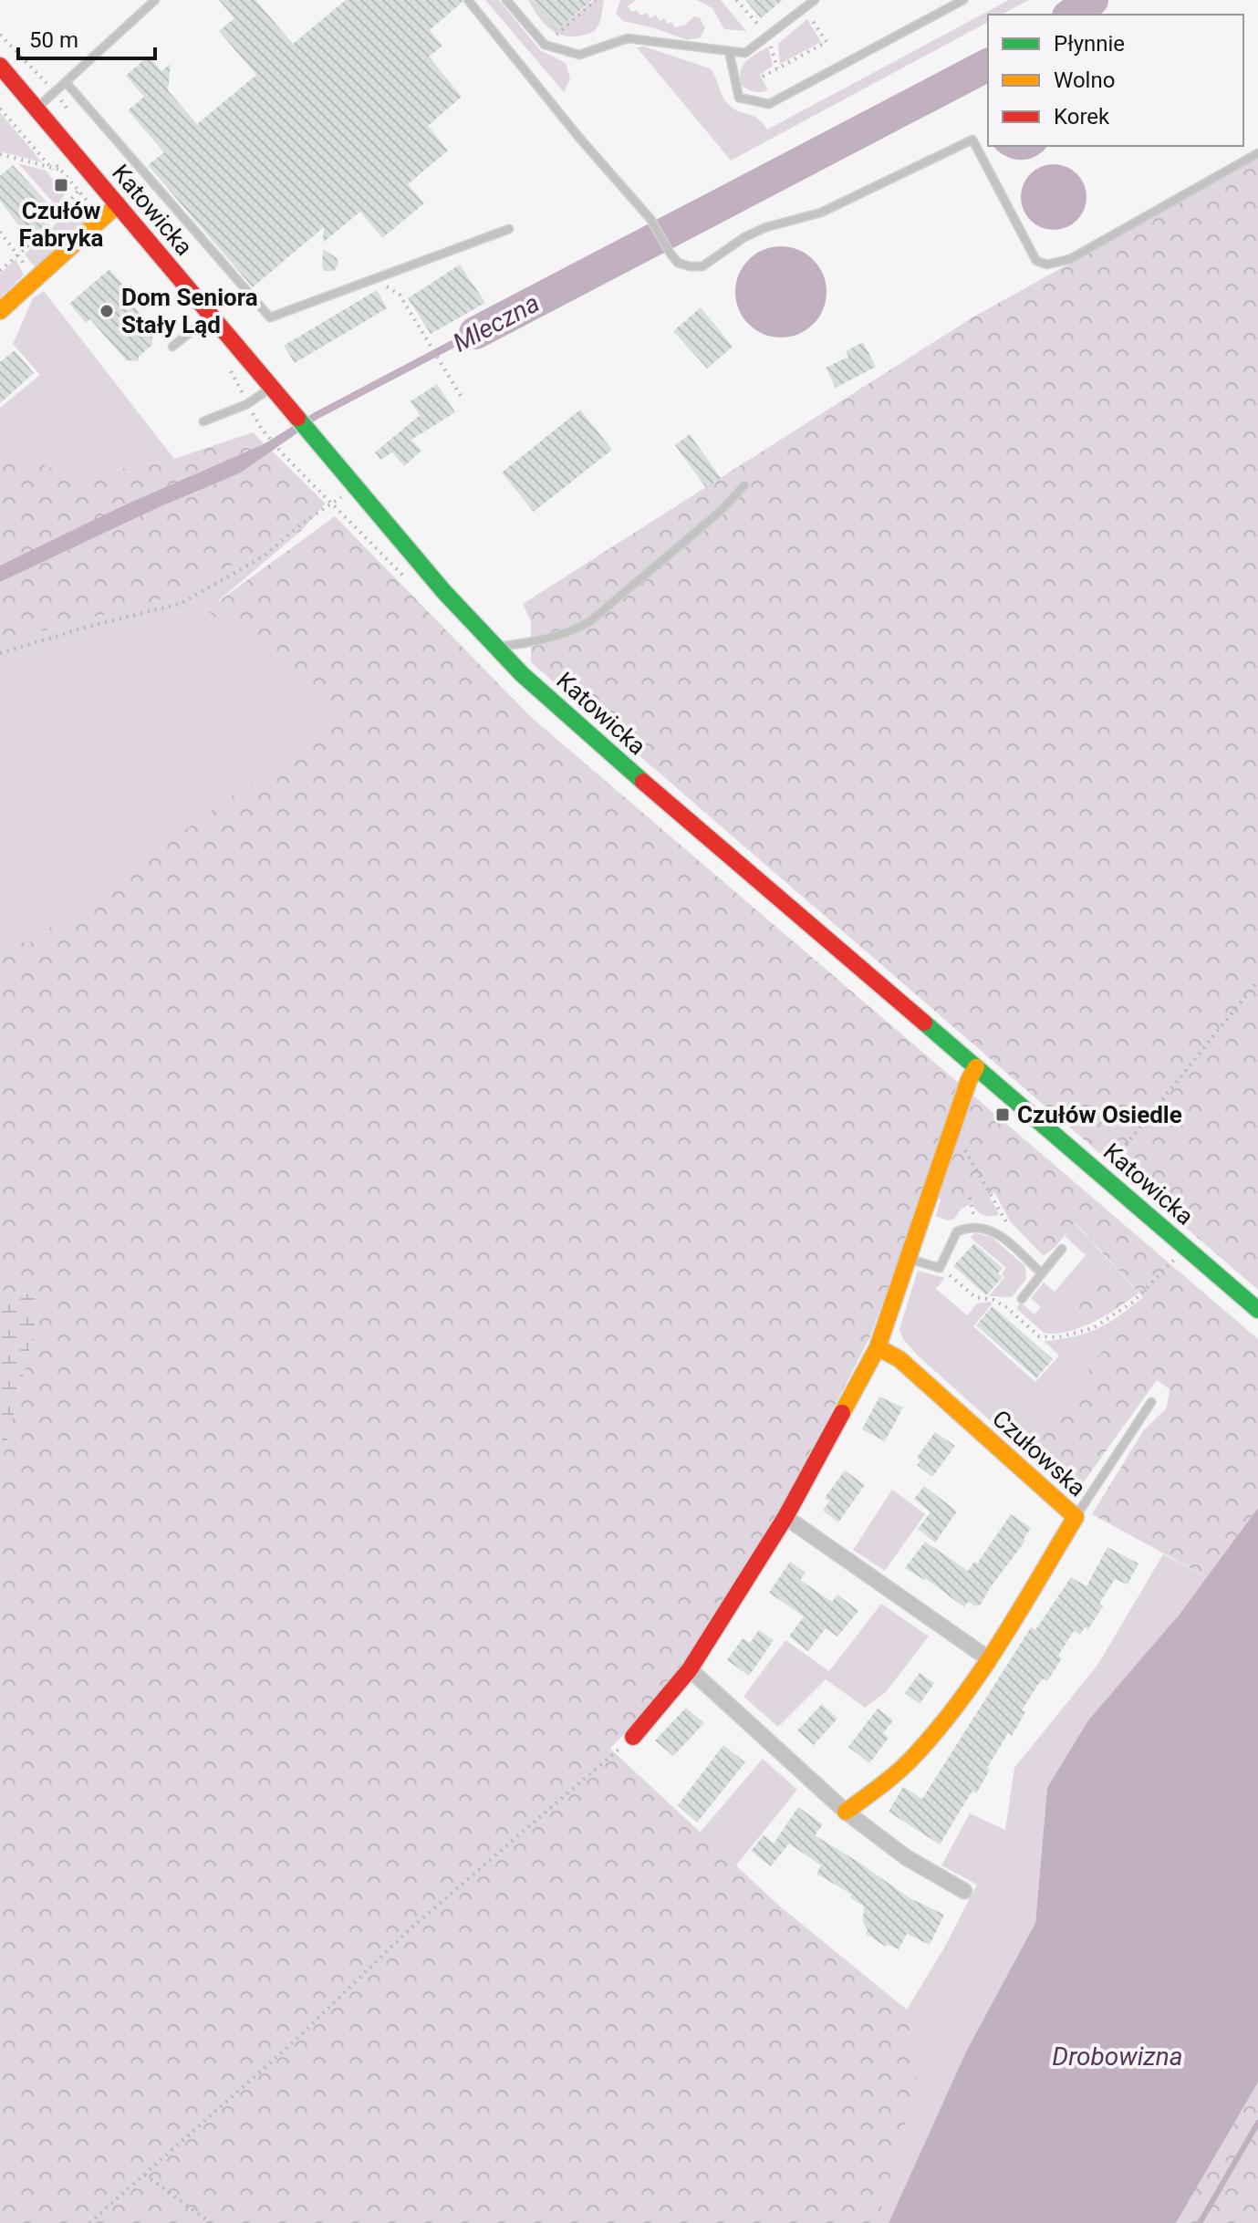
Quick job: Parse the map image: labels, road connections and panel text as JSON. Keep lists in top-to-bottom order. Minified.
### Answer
{"streets":{"main road":["Katowicka","Czułowska"]},"water":["Mleczna","Drobowizna"],"places":{"transit":["Czułów Fabryka","Czułów Osiedle"],"other":["Dom Seniora Stały Ląd"]},"legend":["Płynnie","Wolno","Korek"],"scale_bar":"50 m"}
